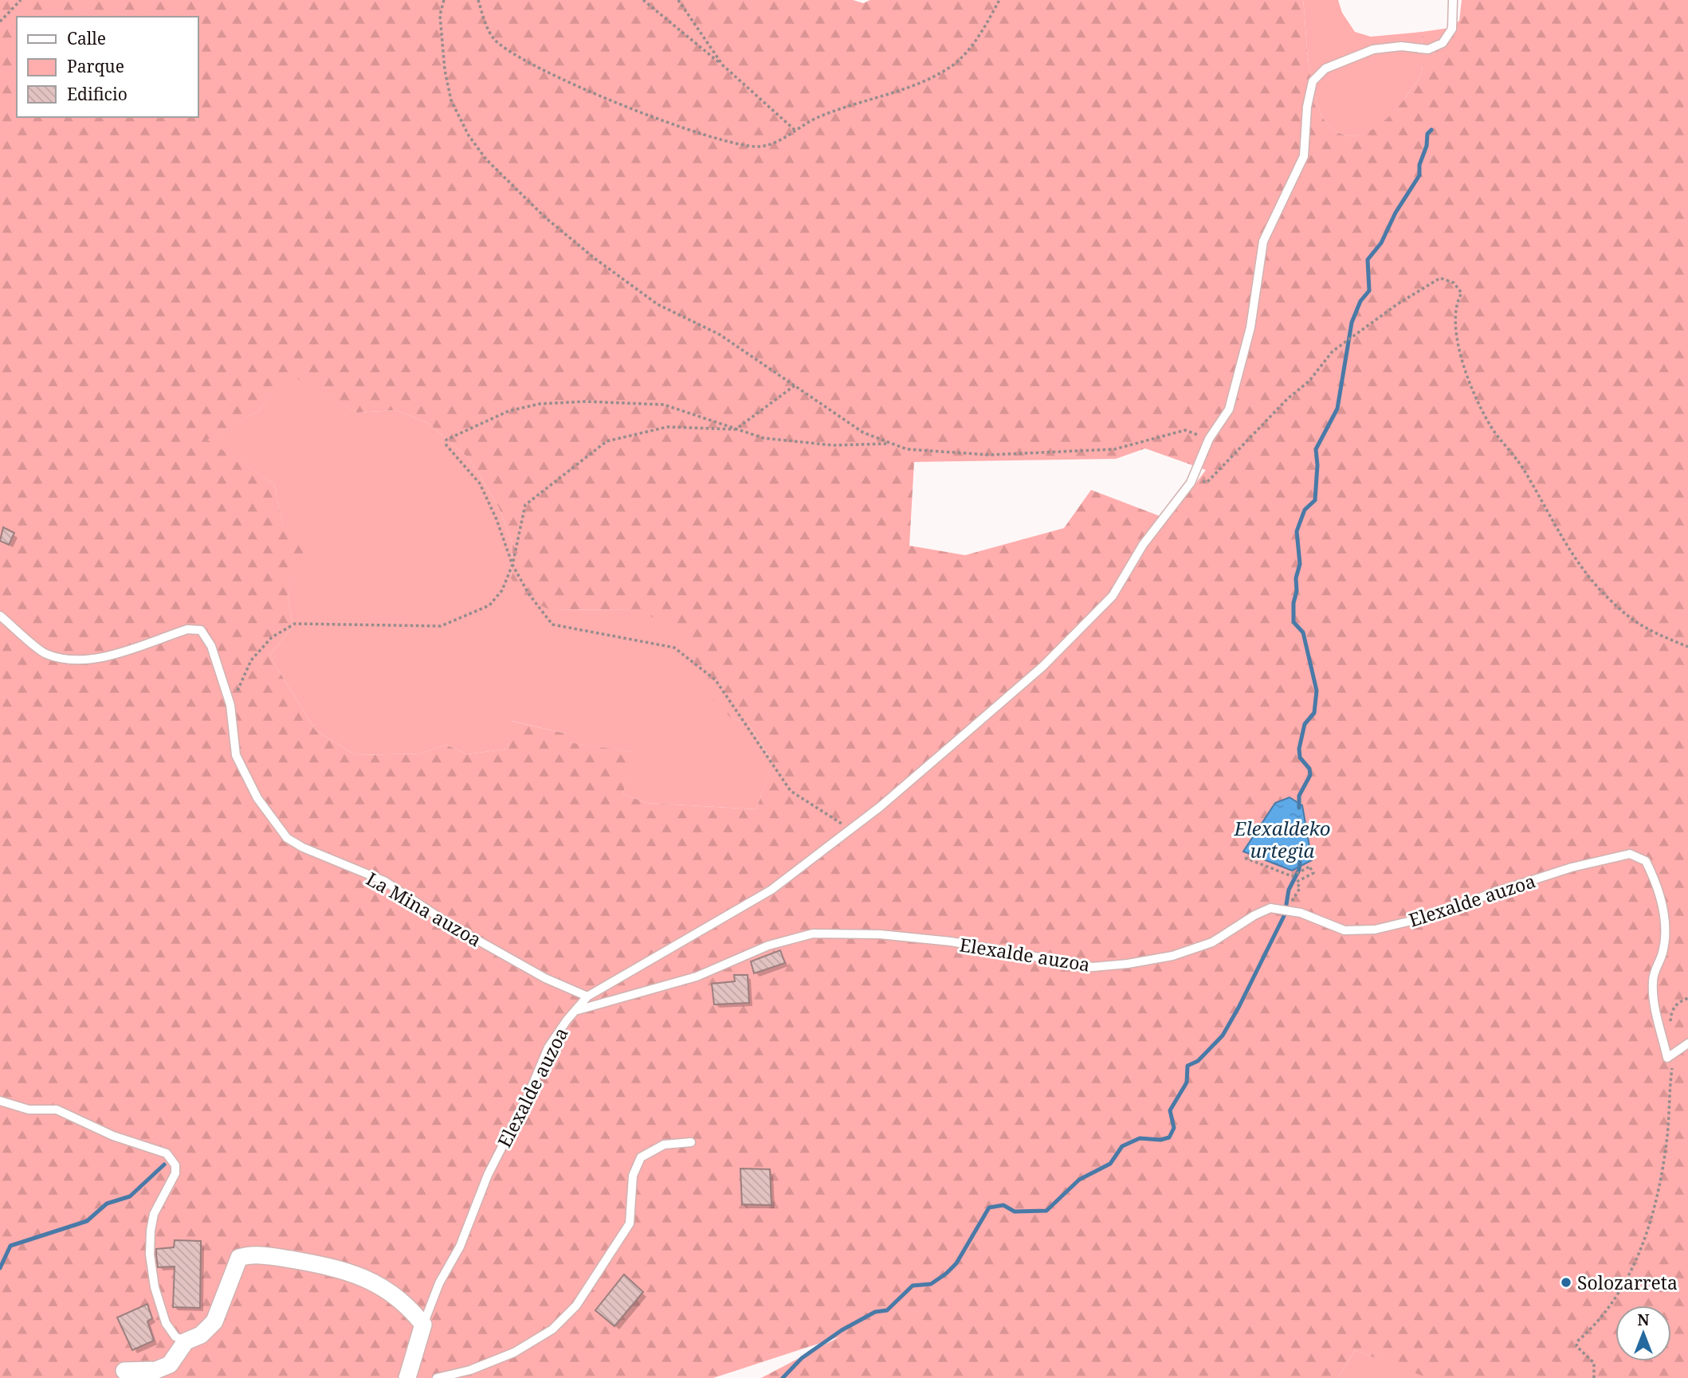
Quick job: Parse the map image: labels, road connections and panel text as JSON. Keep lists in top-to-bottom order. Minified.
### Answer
{"streets":{"street":["Elexalde auzoa"],"lane":["La Mina auzoa"]},"water":["Elexaldeko urtegia"],"places":["Solozarreta"],"legend":["Calle","Parque","Edificio"],"north":"top"}
